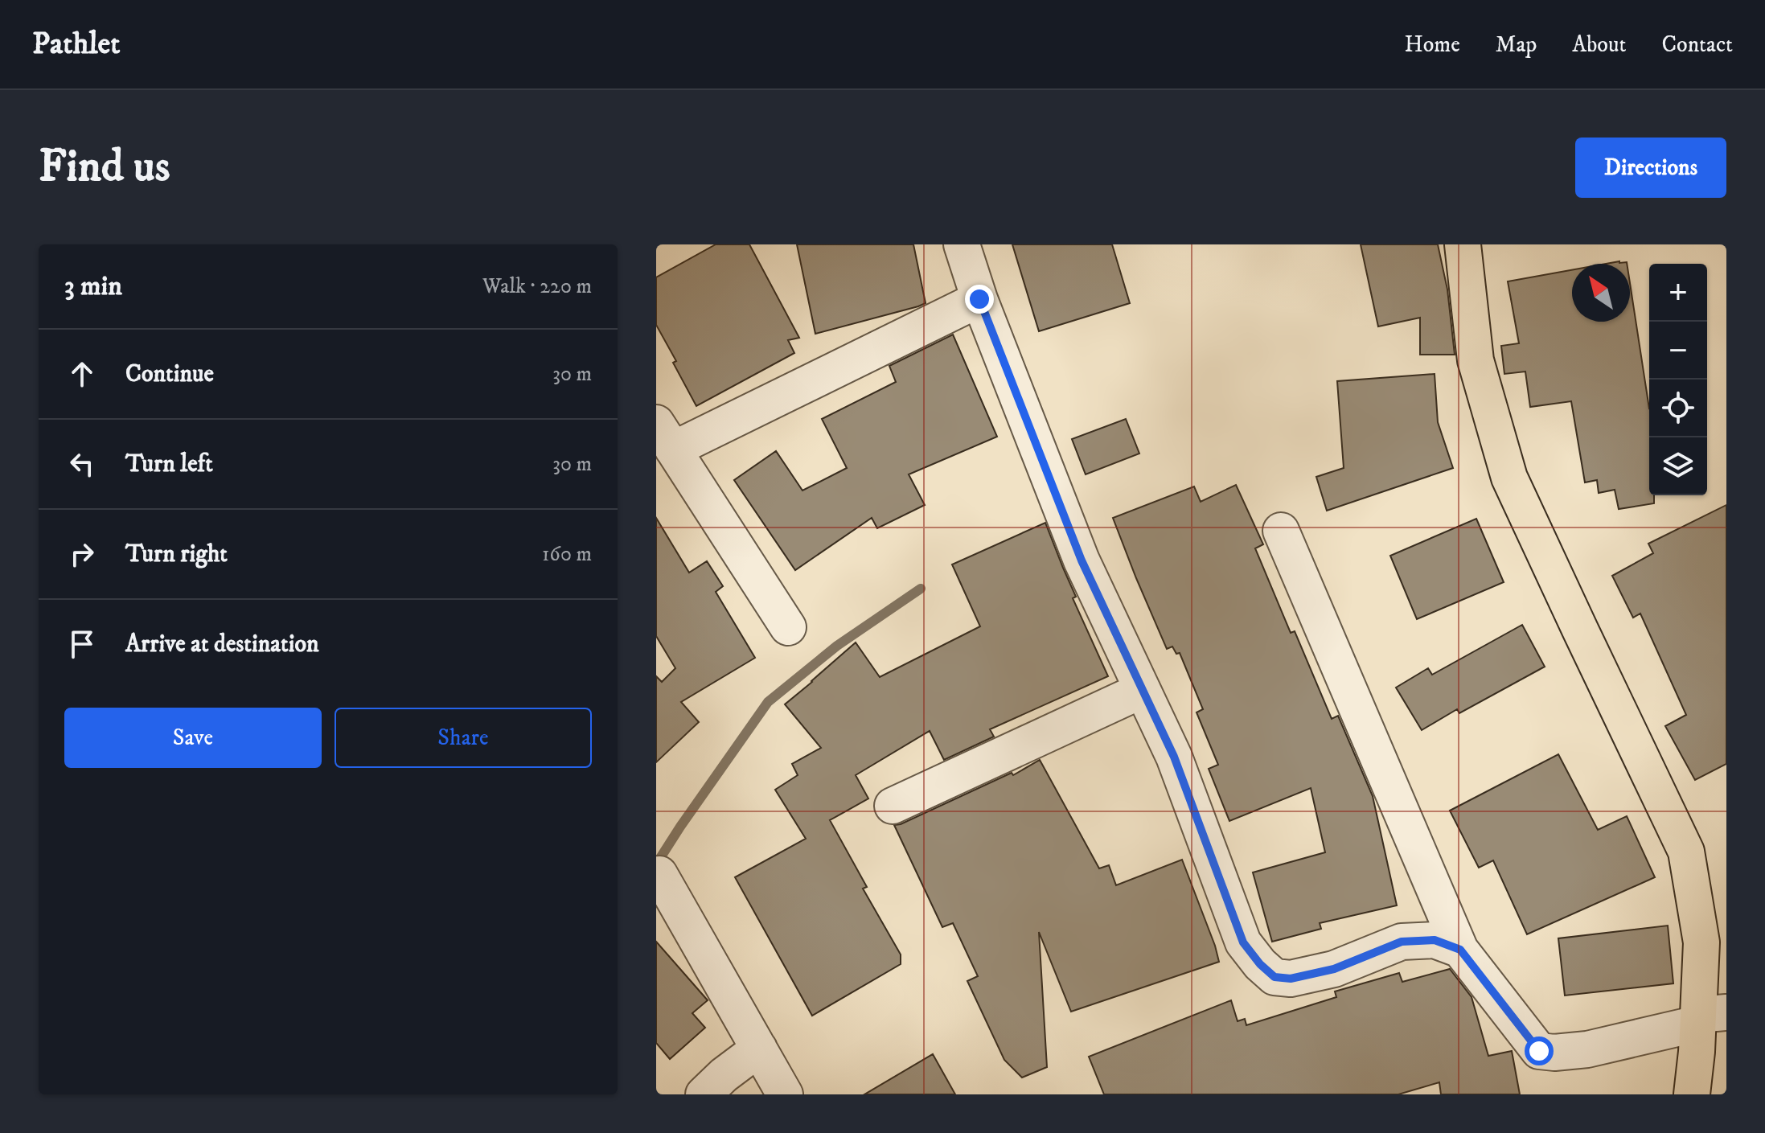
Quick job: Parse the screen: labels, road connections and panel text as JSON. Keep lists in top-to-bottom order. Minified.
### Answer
{"north":"top left","page":{"header":"Pathlet","nav":["Home","Map","About","Contact"],"buttons":["Directions",["Save","Share"]],"title":"Find us","heading":["3 min","Walk · 220 m"],"map_buttons":["+","−"],"list":[["Continue","30 m"],["Turn left","30 m"],["Turn right","160 m"],"Arrive at destination"]}}
